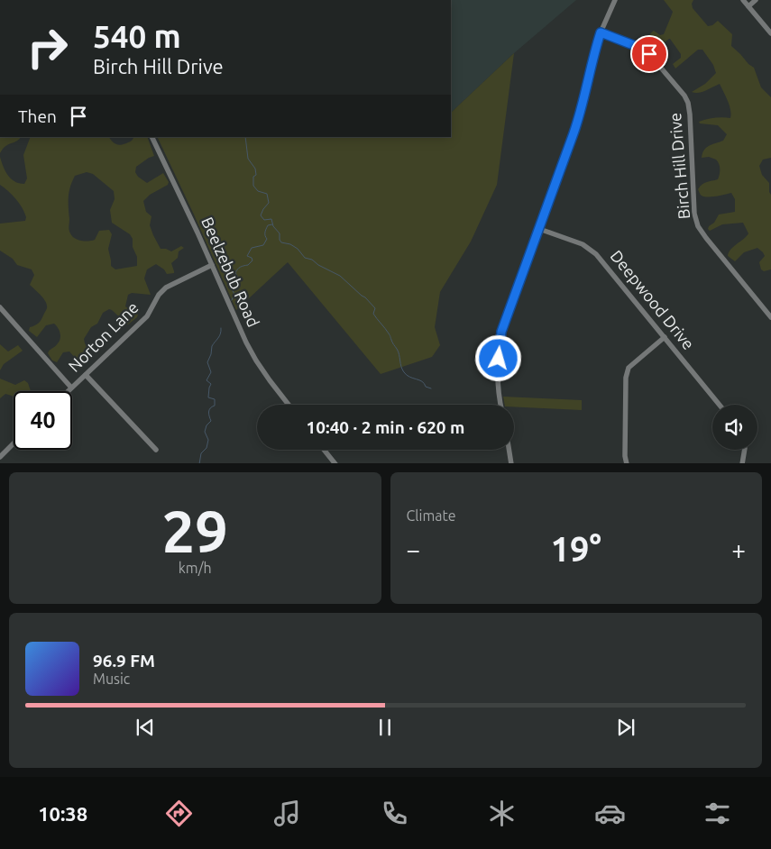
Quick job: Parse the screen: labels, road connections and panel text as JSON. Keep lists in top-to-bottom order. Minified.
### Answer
{"streets":{"street":["Birch Hill Drive","Beelzebub Road","Deepwood Drive","Norton Lane"]},"crossings":[["Beelzebub Road","Norton Lane"]],"page":{"turn":["540 m","Birch Hill Drive"],"then":"Then","limit":"40","trip":"10:40 · 2 min · 620 m","tile":[["29","km/h"],"Climate"],"heat":["−","19°","+"],"song":["96.9 FM","Music"],"tabs":"10:38"}}
